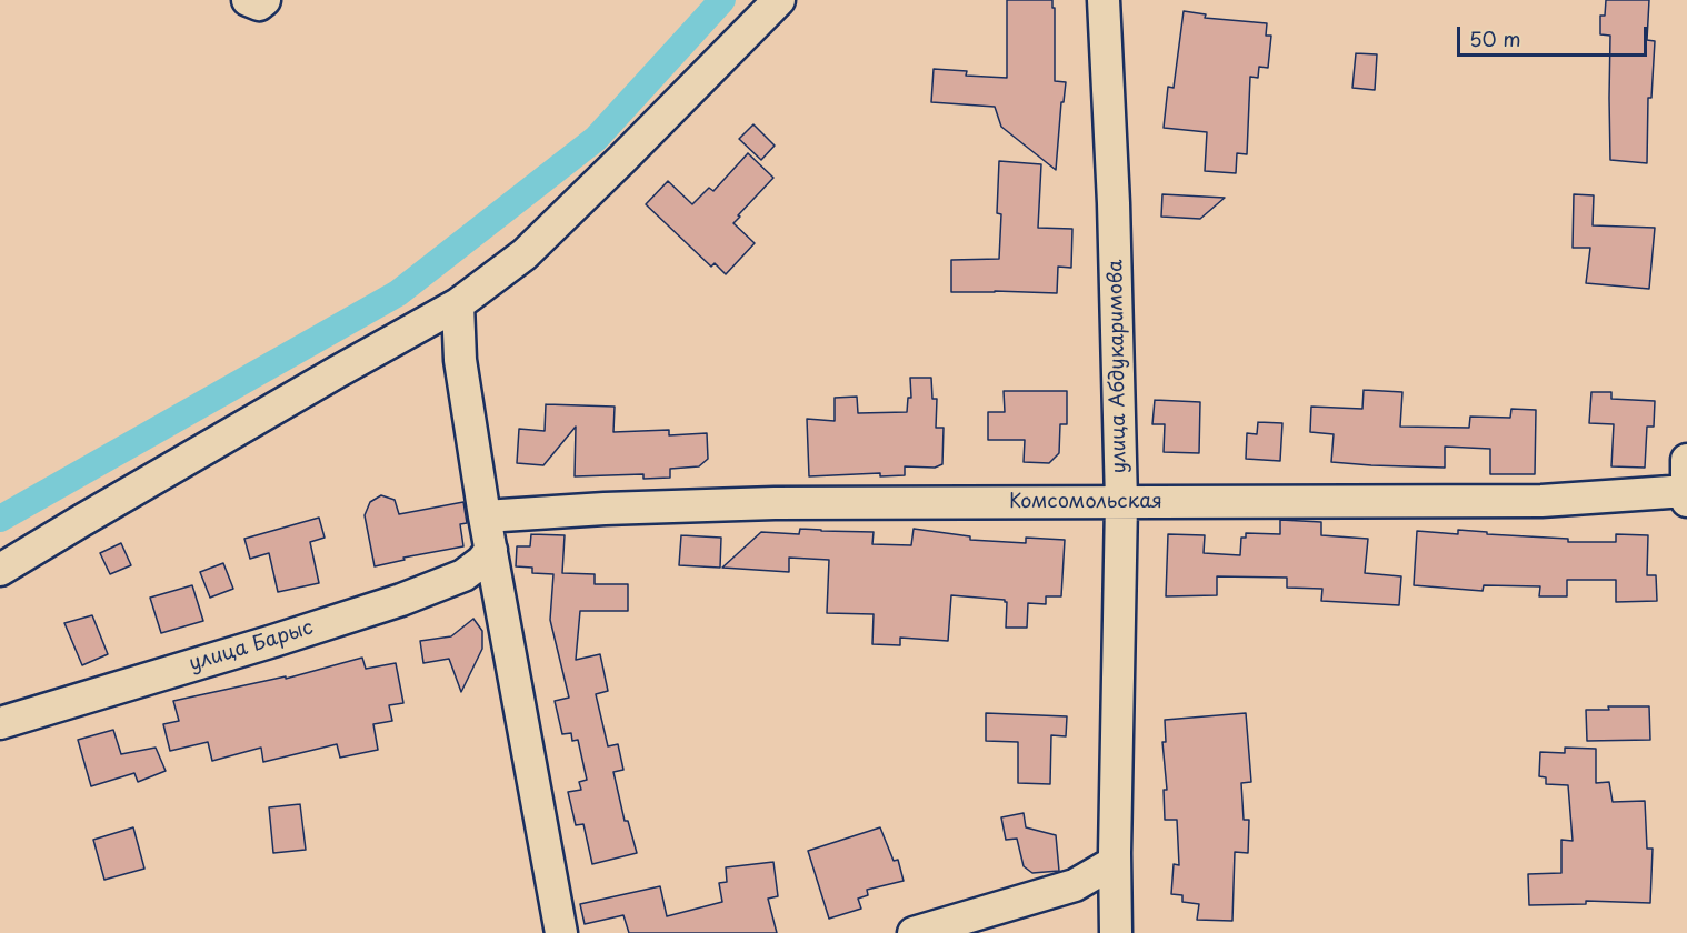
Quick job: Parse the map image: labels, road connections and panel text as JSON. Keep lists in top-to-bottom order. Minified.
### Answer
{"streets":{"street":["улица Абдукаримова","Комсомольская","улица Барыс"]},"crossings":[["улица Абдукаримова","Комсомольская"]],"scale_bar":"50 m"}
